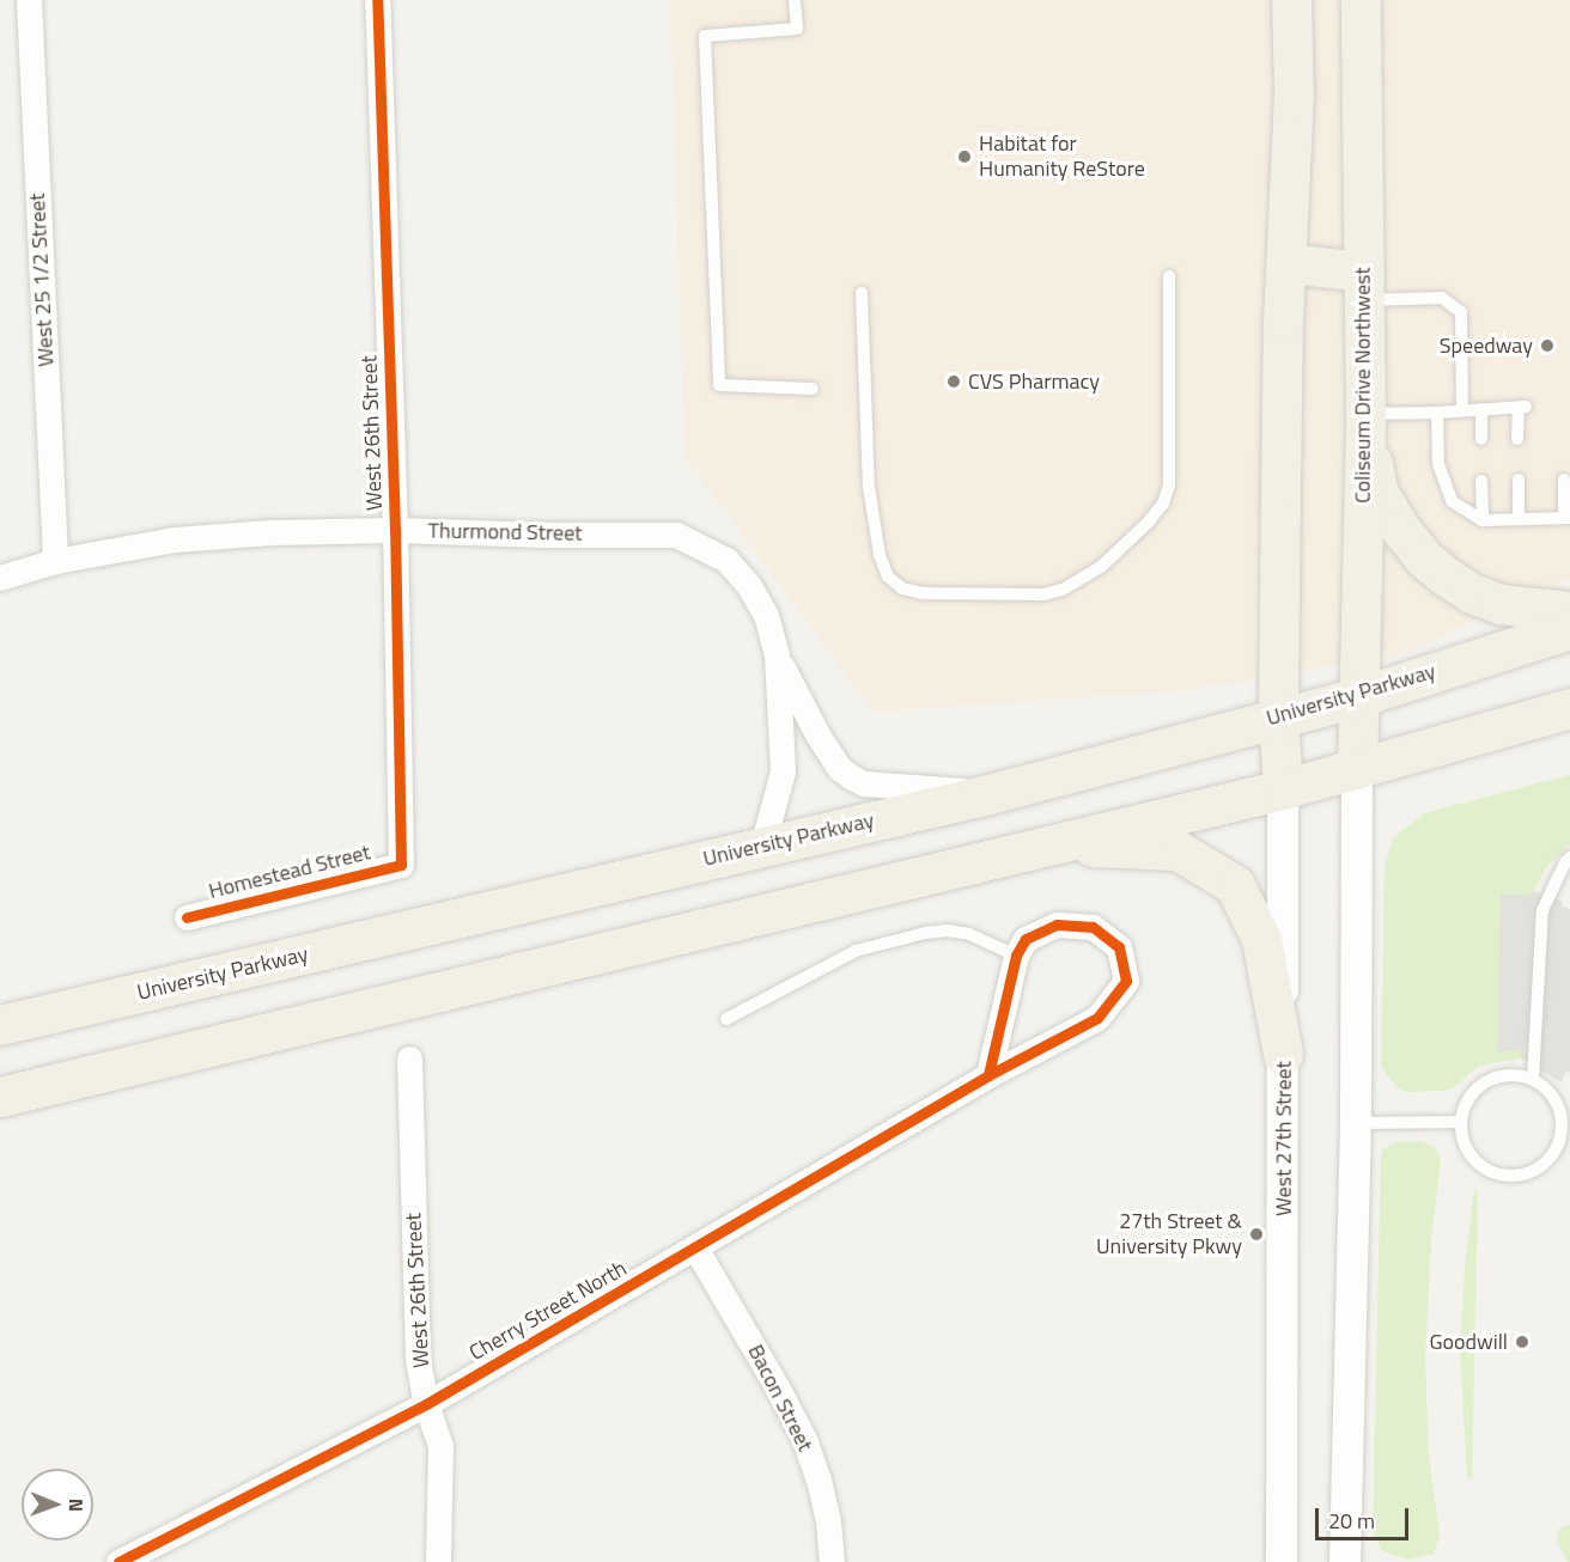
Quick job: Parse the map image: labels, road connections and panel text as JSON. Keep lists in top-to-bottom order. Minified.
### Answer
{"streets":{"main road":["Coliseum Drive Northwest","University Parkway","West 27th Street"],"street":["West 25 1/2 Street","West 26th Street","Thurmond Street","Homestead Street","Cherry Street North","Bacon Street"]},"crossings":[["West 25 1/2 Street","Thurmond Street"],["Coliseum Drive Northwest","University Parkway"],["West 26th Street","Thurmond Street"],["West 26th Street","Homestead Street"],["West 26th Street","Cherry Street North"],["Thurmond Street","University Parkway"],["University Parkway","West 27th Street"],["Cherry Street North","Bacon Street"]],"places":["Habitat for Humanity ReStore","Speedway","CVS Pharmacy","27th Street & University Pkwy","Goodwill"],"scale_bar":"20 m","north":"right"}
